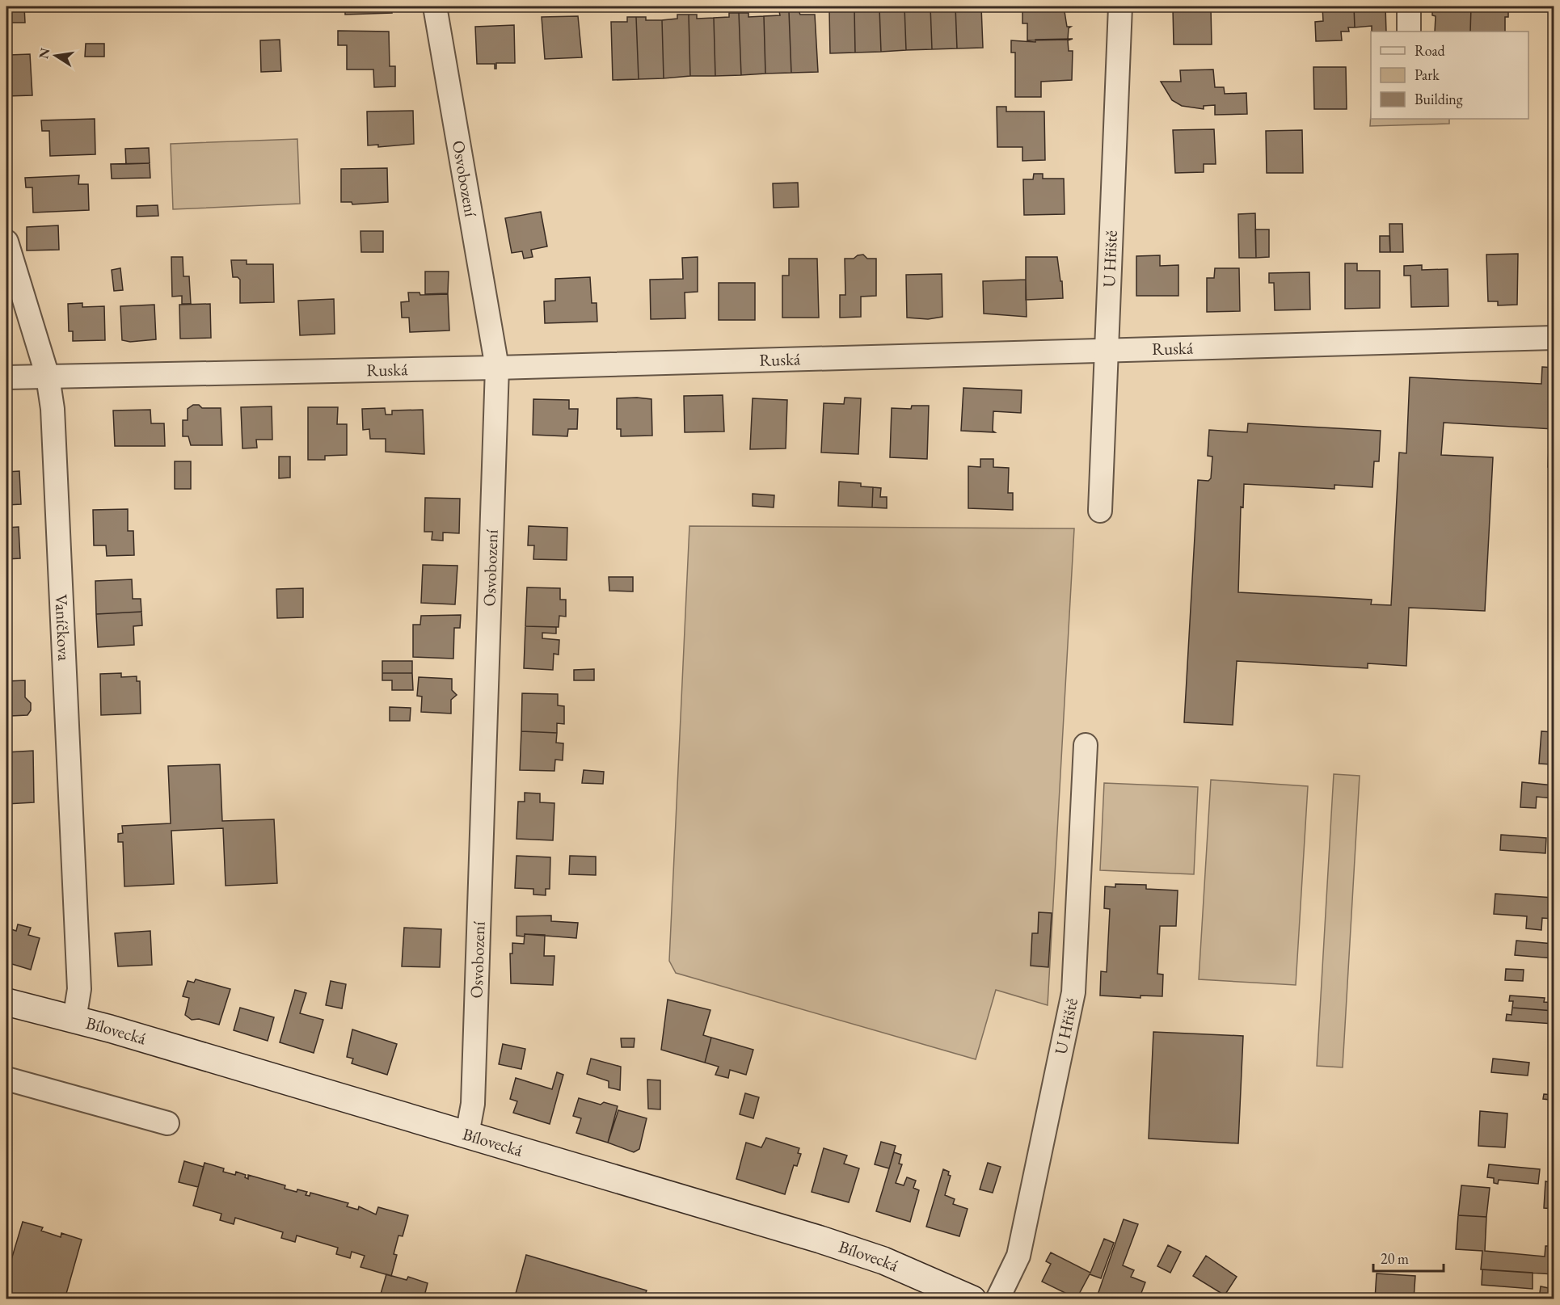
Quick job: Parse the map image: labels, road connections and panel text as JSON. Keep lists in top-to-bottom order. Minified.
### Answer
{"streets":{"main road":["Bílovecká"],"street":["Osvobození","U Hřiště","Ruská","Vaníčkova"]},"crossings":[["Osvobození","Ruská"],["Osvobození","Bílovecká"],["U Hřiště","Ruská"],["Ruská","Vaníčkova"],["Vaníčkova","Bílovecká"]],"legend":["Road","Park","Building"],"scale_bar":"20 m","north":"left"}
